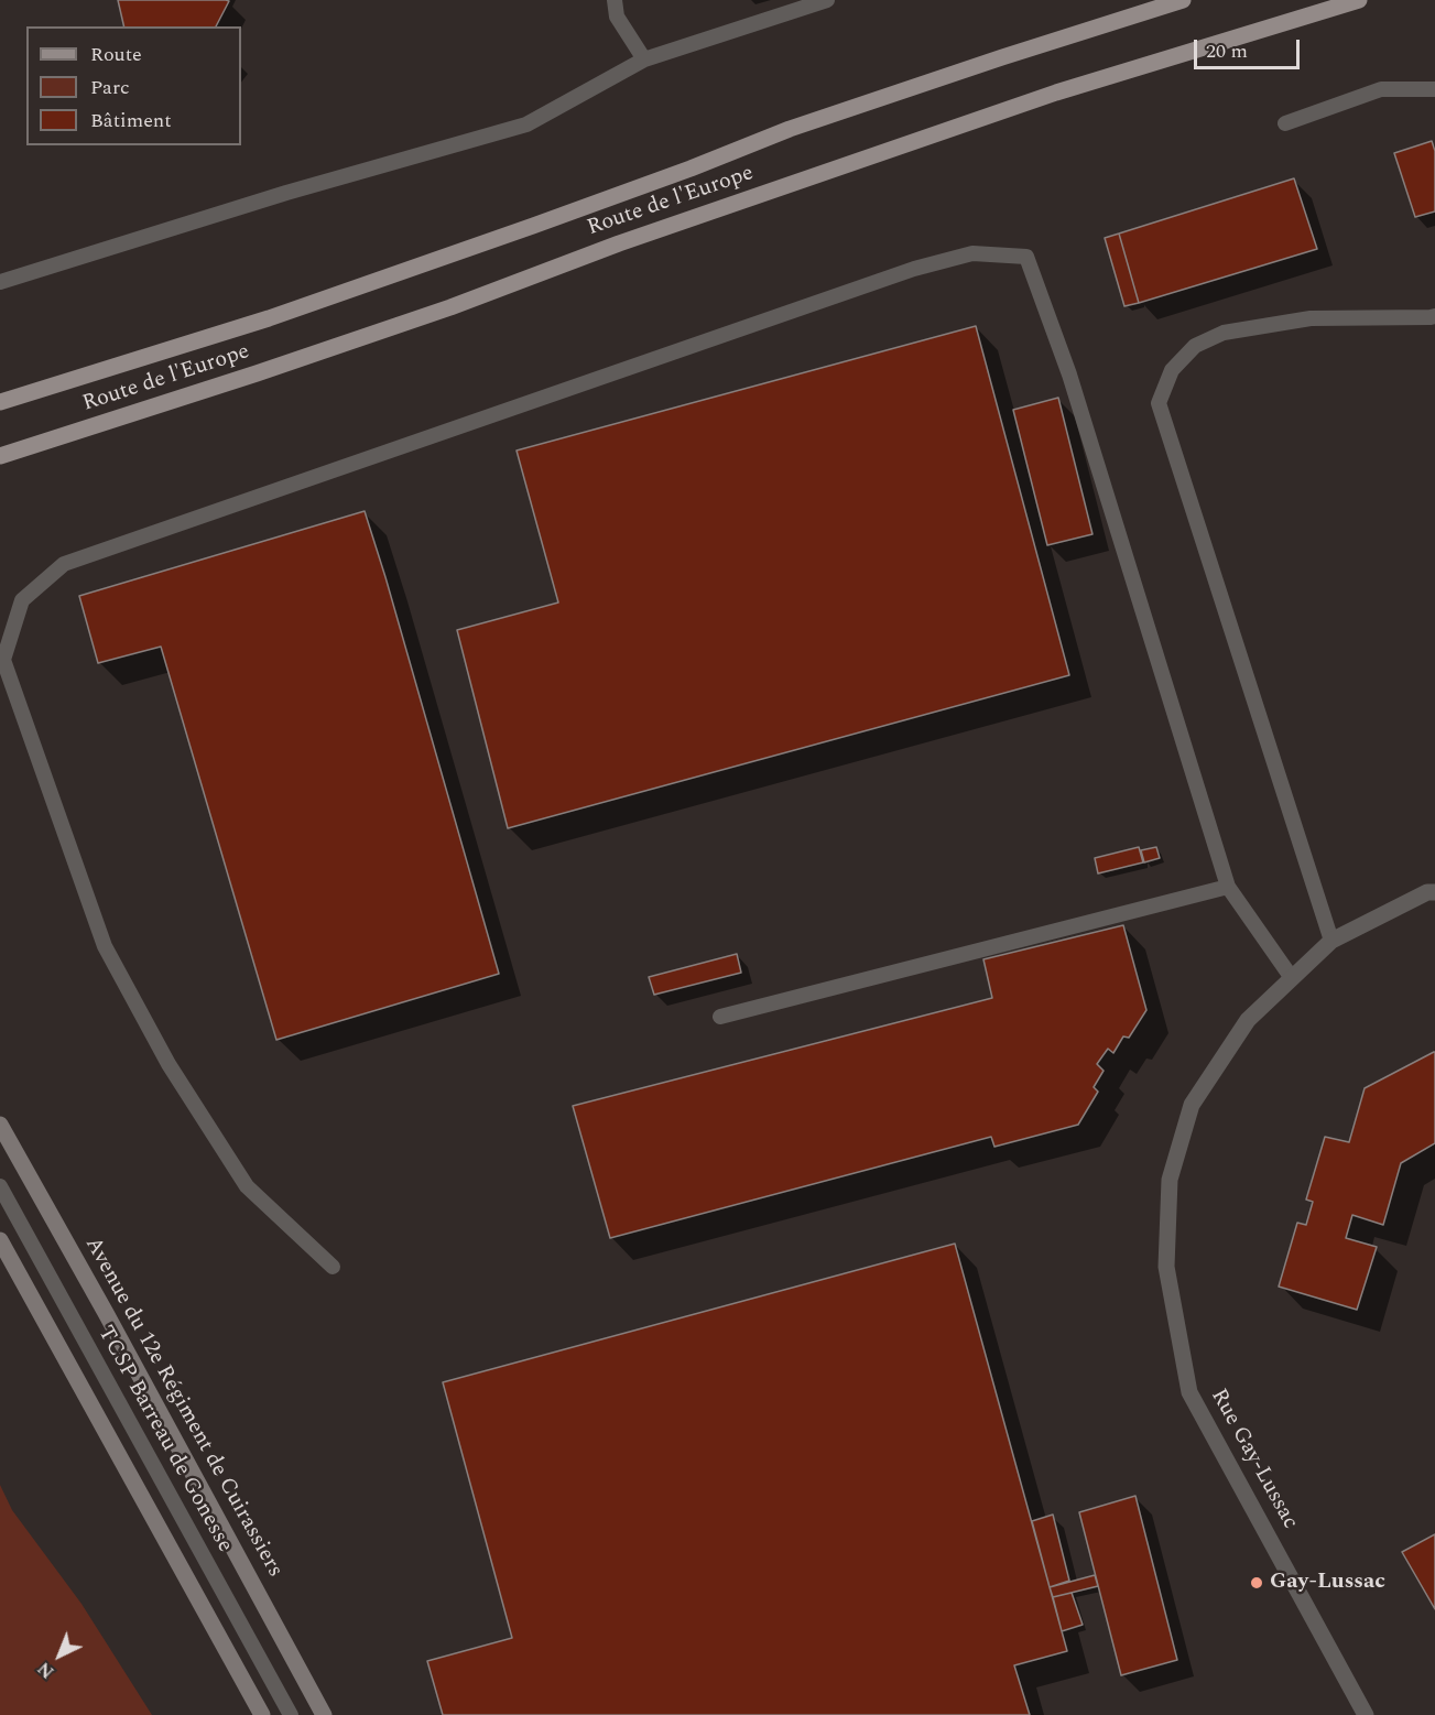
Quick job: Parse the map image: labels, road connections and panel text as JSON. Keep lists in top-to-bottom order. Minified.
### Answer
{"streets":{"main road":["Route de l'Europe","Avenue du 12e Régiment de Cuirassiers"],"street":["Rue Gay-Lussac"],"lane":["TCSP Barreau de Gonesse"]},"places":["Gay-Lussac"],"legend":["Route","Parc","Bâtiment"],"scale_bar":"20 m","north":"bottom left"}
